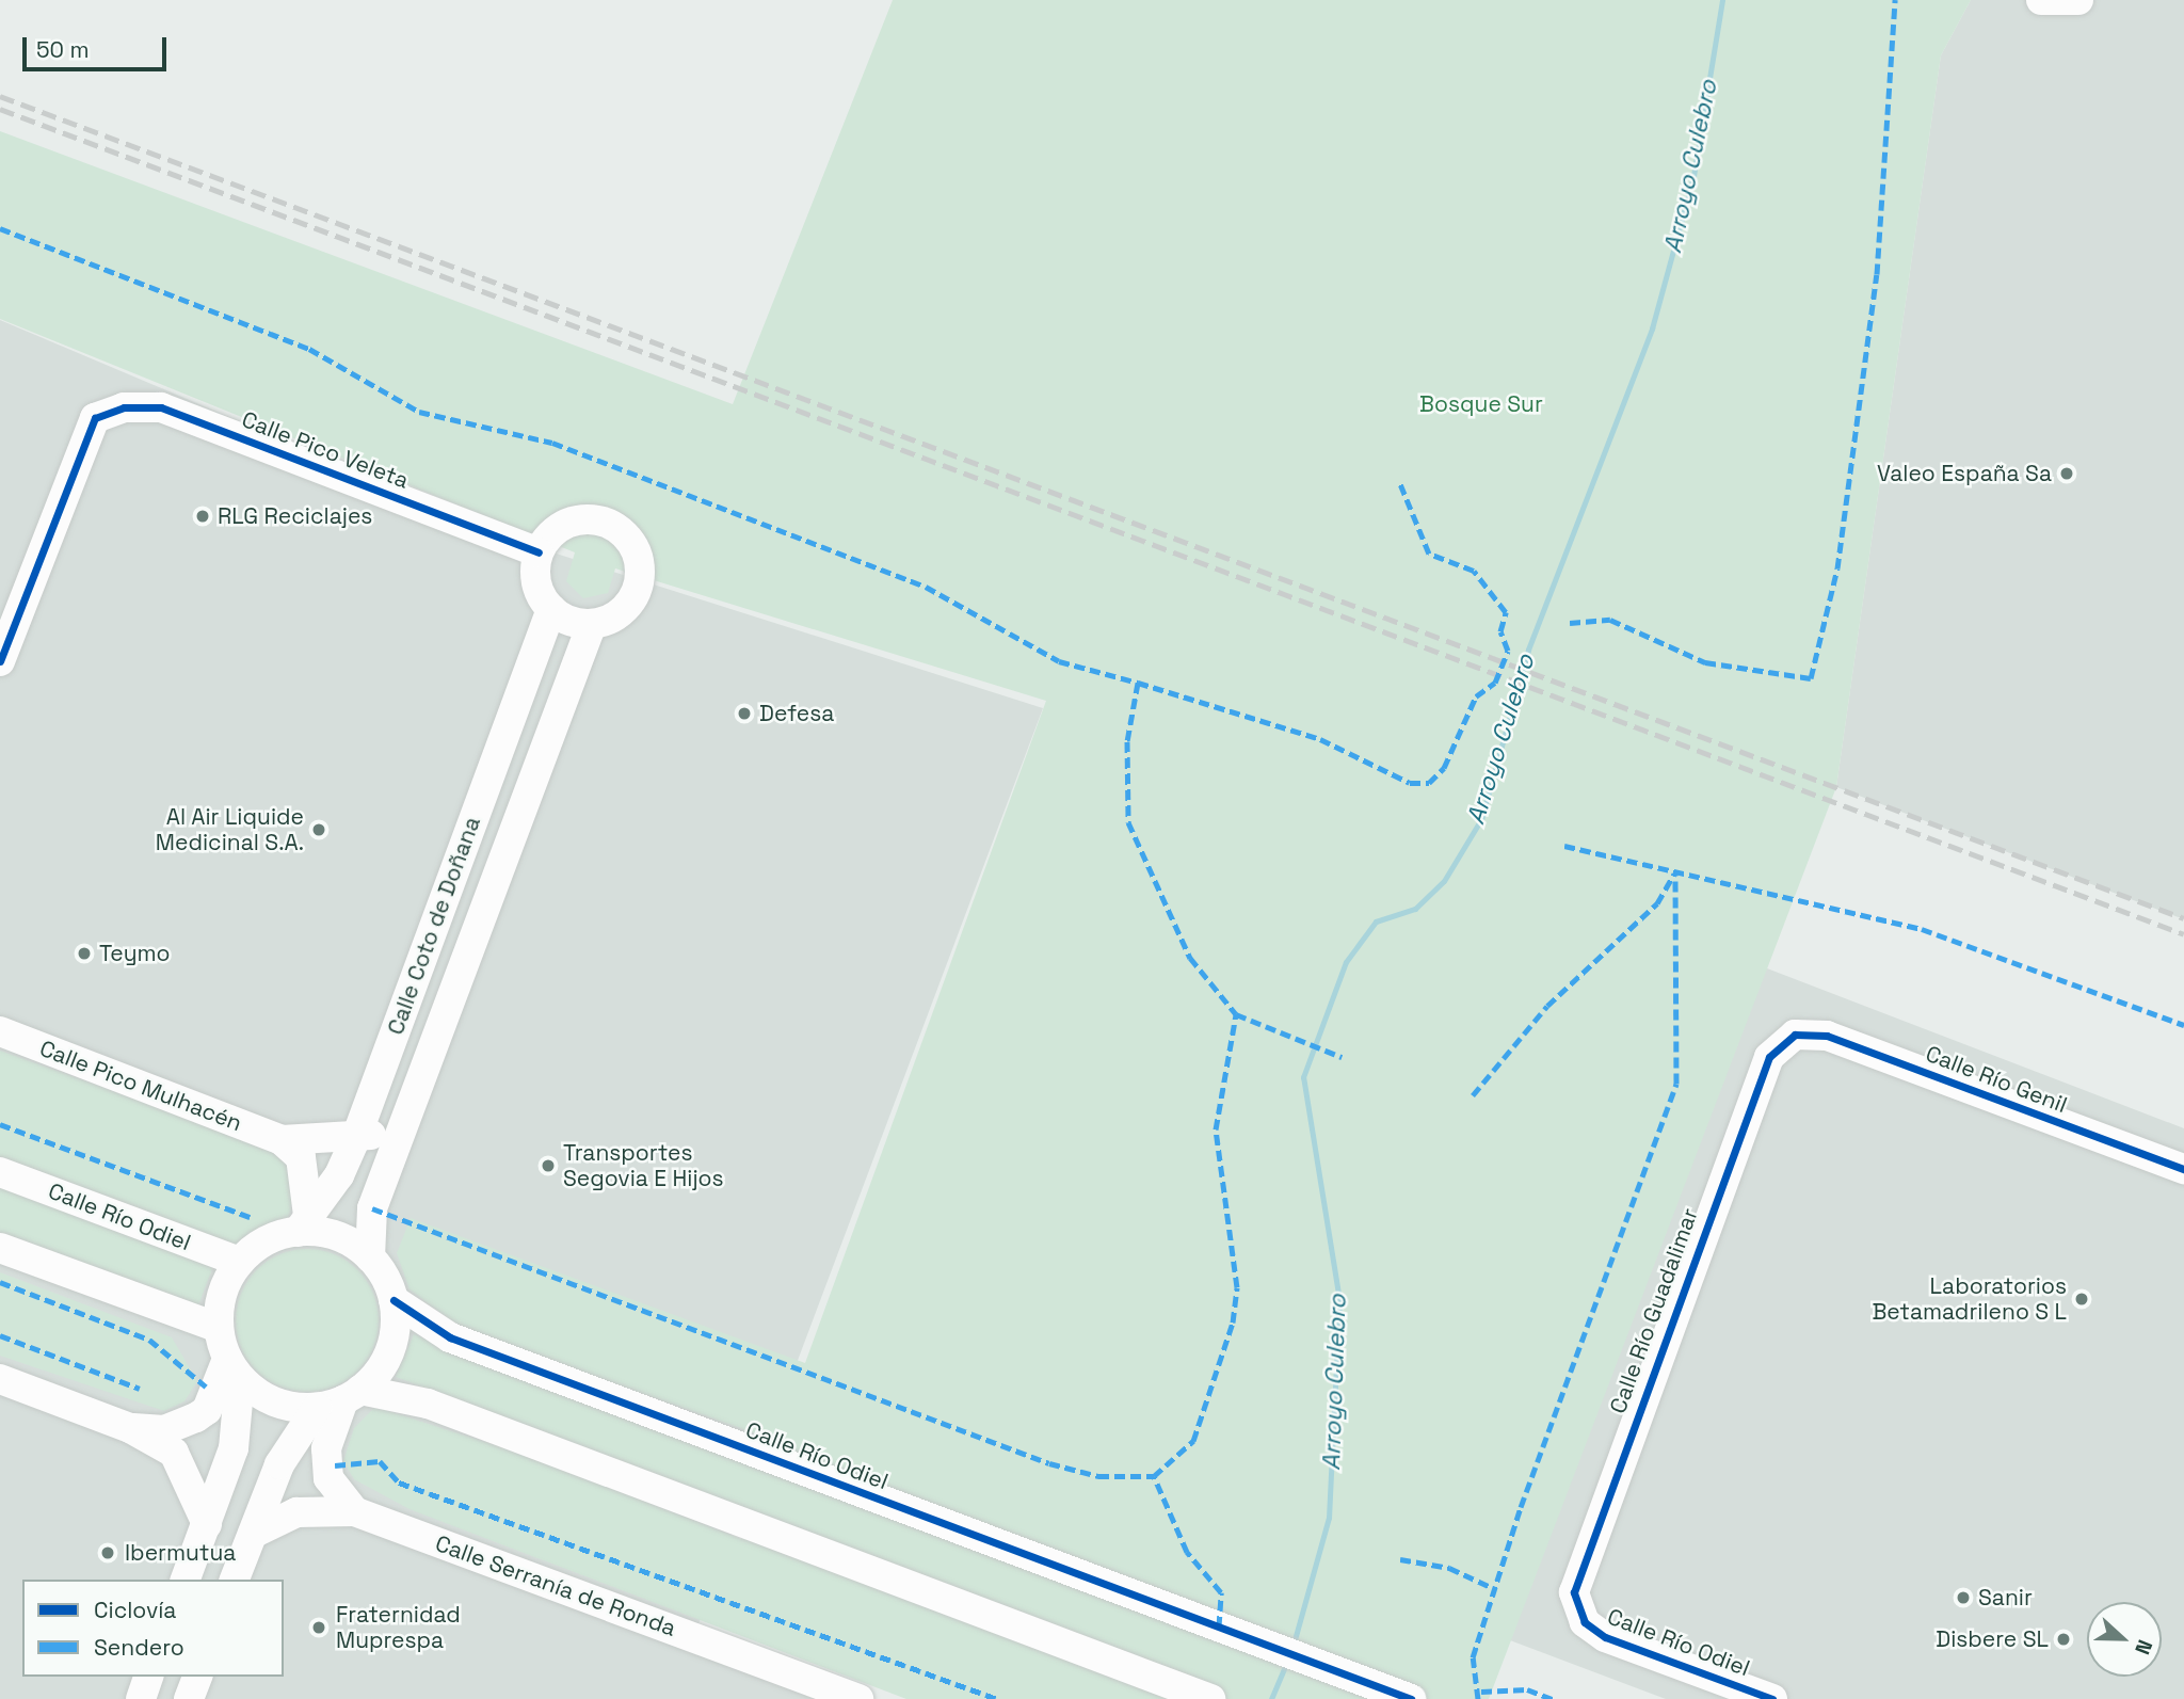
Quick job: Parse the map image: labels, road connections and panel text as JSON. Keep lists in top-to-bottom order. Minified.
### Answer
{"streets":{"street":["Calle Pico Veleta","Calle Coto de Doñana","Calle Río Genil","Calle Pico Mulhacén","Calle Río Odiel","Calle Río Guadalimar","Calle Serranía de Ronda"]},"crossings":[["Calle Pico Veleta","Calle Coto de Doñana"],["Calle Coto de Doñana","Calle Pico Mulhacén"],["Calle Coto de Doñana","Calle Río Odiel"],["Calle Río Genil","Calle Río Guadalimar"],["Calle Río Odiel","Calle Río Guadalimar"]],"water":["Arroyo Culebro"],"parks":["Bosque Sur"],"places":["Valeo España Sa","RLG Reciclajes","Defesa","Al Air Liquide Medicinal S.A.","Teymo","Transportes Segovia E Hijos","Laboratorios Betamadrileno S L","Ibermutua","Sanir","Fraternidad Muprespa","Disbere SL"],"legend":["Ciclovía","Sendero"],"scale_bar":"50 m","north":"right"}
